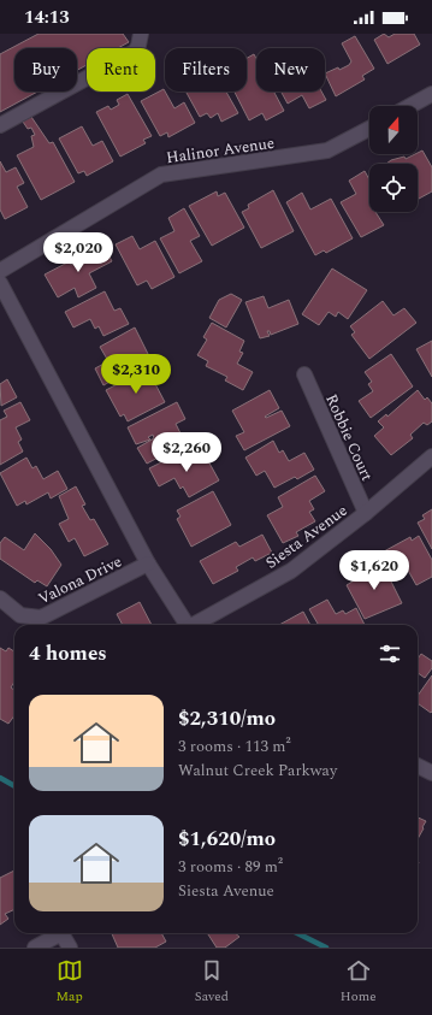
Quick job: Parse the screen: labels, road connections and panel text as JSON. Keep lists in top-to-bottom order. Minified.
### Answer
{"streets":{"street":["Halinor Avenue","Robbie Court","Siesta Avenue","Valona Drive"]},"crossings":[["Robbie Court","Siesta Avenue"]],"north":"top","page":{"status":"14:13","chip":["Buy","Rent","Filters","New"],"price":["$2,020","$2,310","$2,260","$1,620"],"heading":"4 homes","list":[{"name":"$2,310/mo","note":"3 rooms · 113 m² · Walnut Creek Parkway"},{"name":"$1,620/mo","note":"3 rooms · 89 m² · Siesta Avenue"}],"tabs":["Map","Saved","Home"]}}
